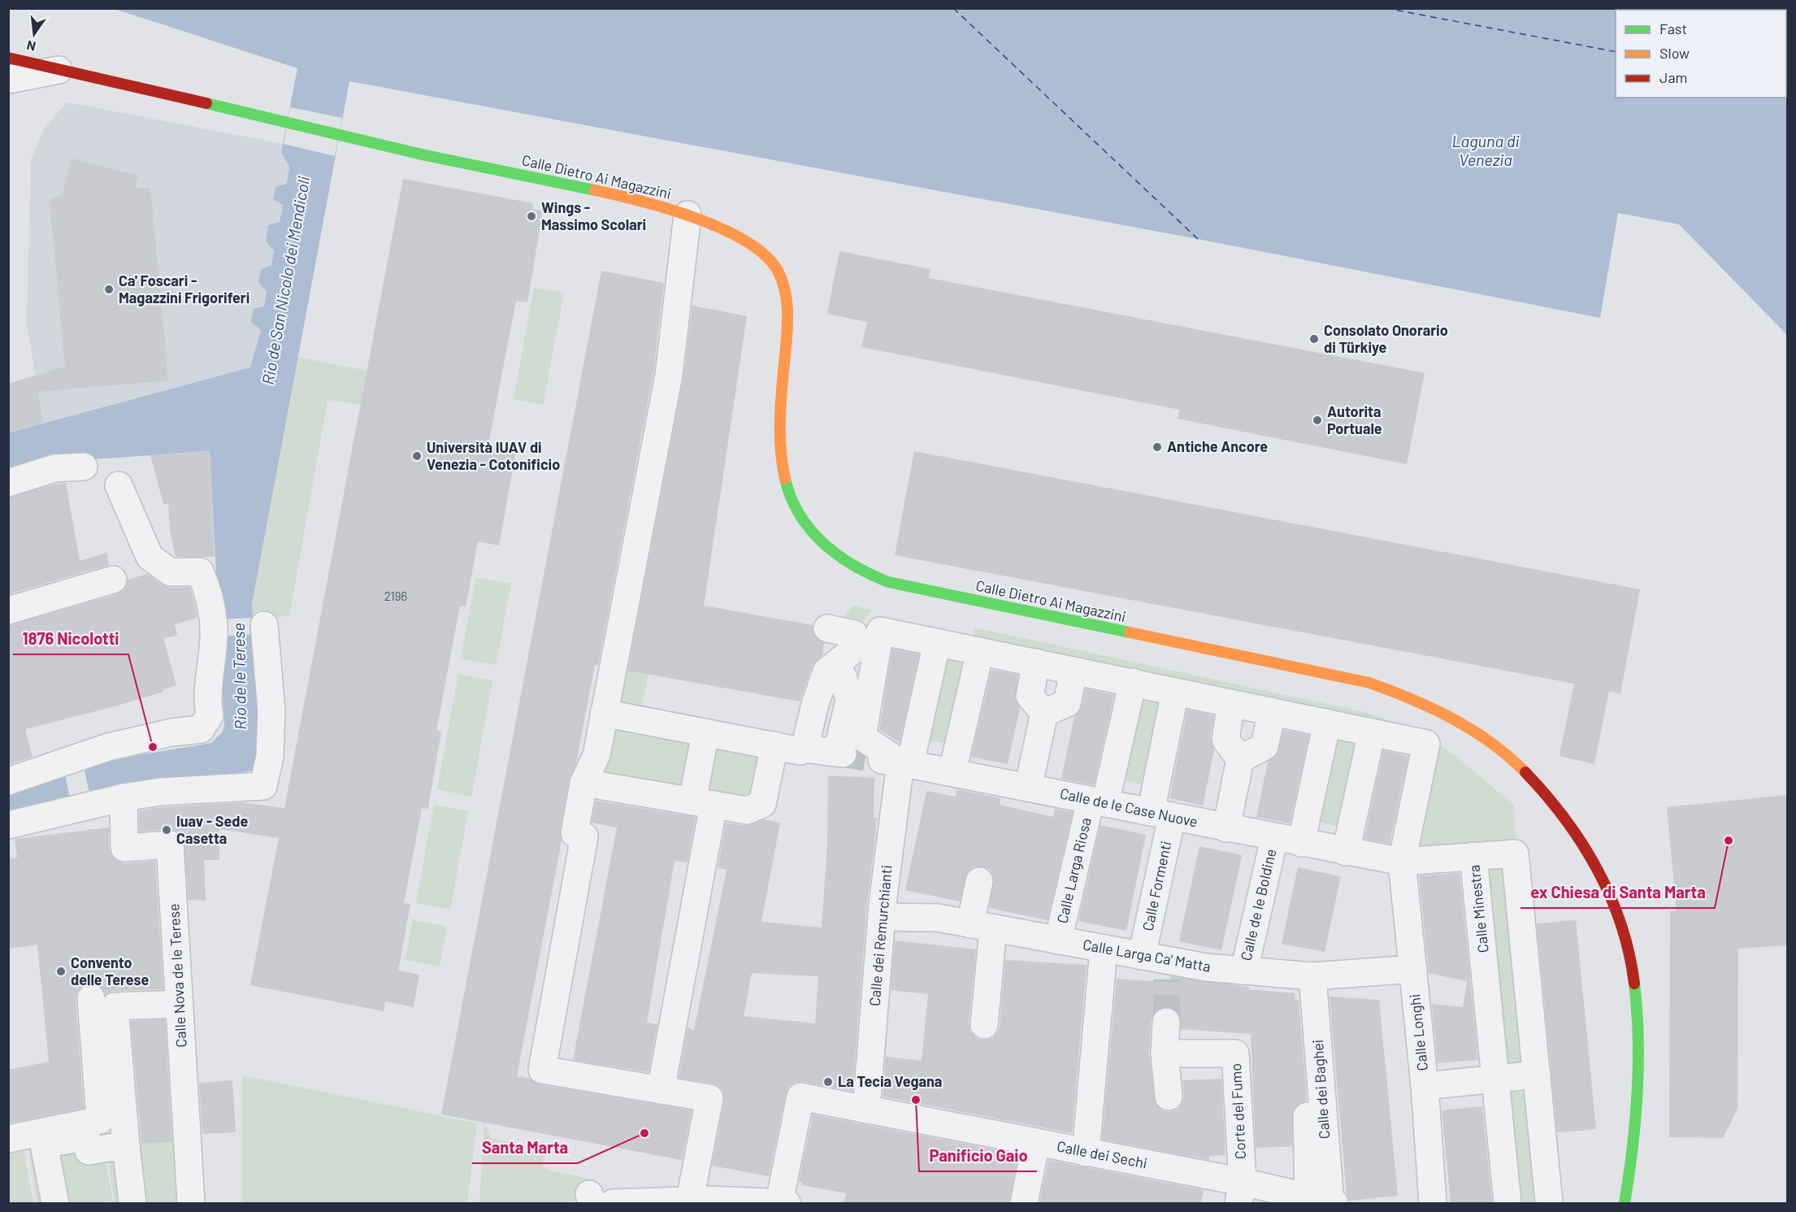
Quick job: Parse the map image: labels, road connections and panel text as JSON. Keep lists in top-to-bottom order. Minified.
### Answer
{"streets":{"street":["Calle Dietro Ai Magazzini","Calle de le Case Nuove","Calle Larga Riosa","Calle Formenti","Calle de le Boldine","Calle Minestra","Calle dei Remurchianti","Calle Larga Ca' Matta","Calle Nova de le Terese","Calle Longhi","Calle dei Baghei","Corte del Fumo","Calle dei Sechi"]},"crossings":[["Calle de le Case Nuove","Calle Larga Riosa"],["Calle de le Case Nuove","Calle Formenti"],["Calle de le Case Nuove","Calle de le Boldine"],["Calle de le Case Nuove","Calle Minestra"],["Calle de le Case Nuove","Calle dei Remurchianti"],["Calle de le Case Nuove","Calle Longhi"],["Calle Larga Riosa","Calle Larga Ca' Matta"],["Calle Formenti","Calle Larga Ca' Matta"],["Calle de le Boldine","Calle Larga Ca' Matta"],["Calle dei Remurchianti","Calle Larga Ca' Matta"],["Calle dei Remurchianti","Calle dei Sechi"],["Calle Larga Ca' Matta","Calle Longhi"],["Calle Larga Ca' Matta","Calle dei Baghei"],["Calle dei Baghei","Calle dei Sechi"],["Corte del Fumo","Calle dei Sechi"]],"water":["Laguna di Venezia","Rio de San Nicolo dei Mendicoli","Rio de le Terese"],"places":["Wings - Massimo Scolari","Ca' Foscari - Magazzini Frigoriferi","Consolato Onorario di Türkiye","Autorita Portuale","Antiche Ancore","Università IUAV di Venezia - Cotonificio","1876 Nicolotti","Iuav - Sede Casetta","ex Chiesa di Santa Marta","Convento delle Terese","La Tecia Vegana","Panificio Gaio","Santa Marta"],"house_numbers":["2196"],"legend":["Fast","Slow","Jam"],"north":"bottom"}
